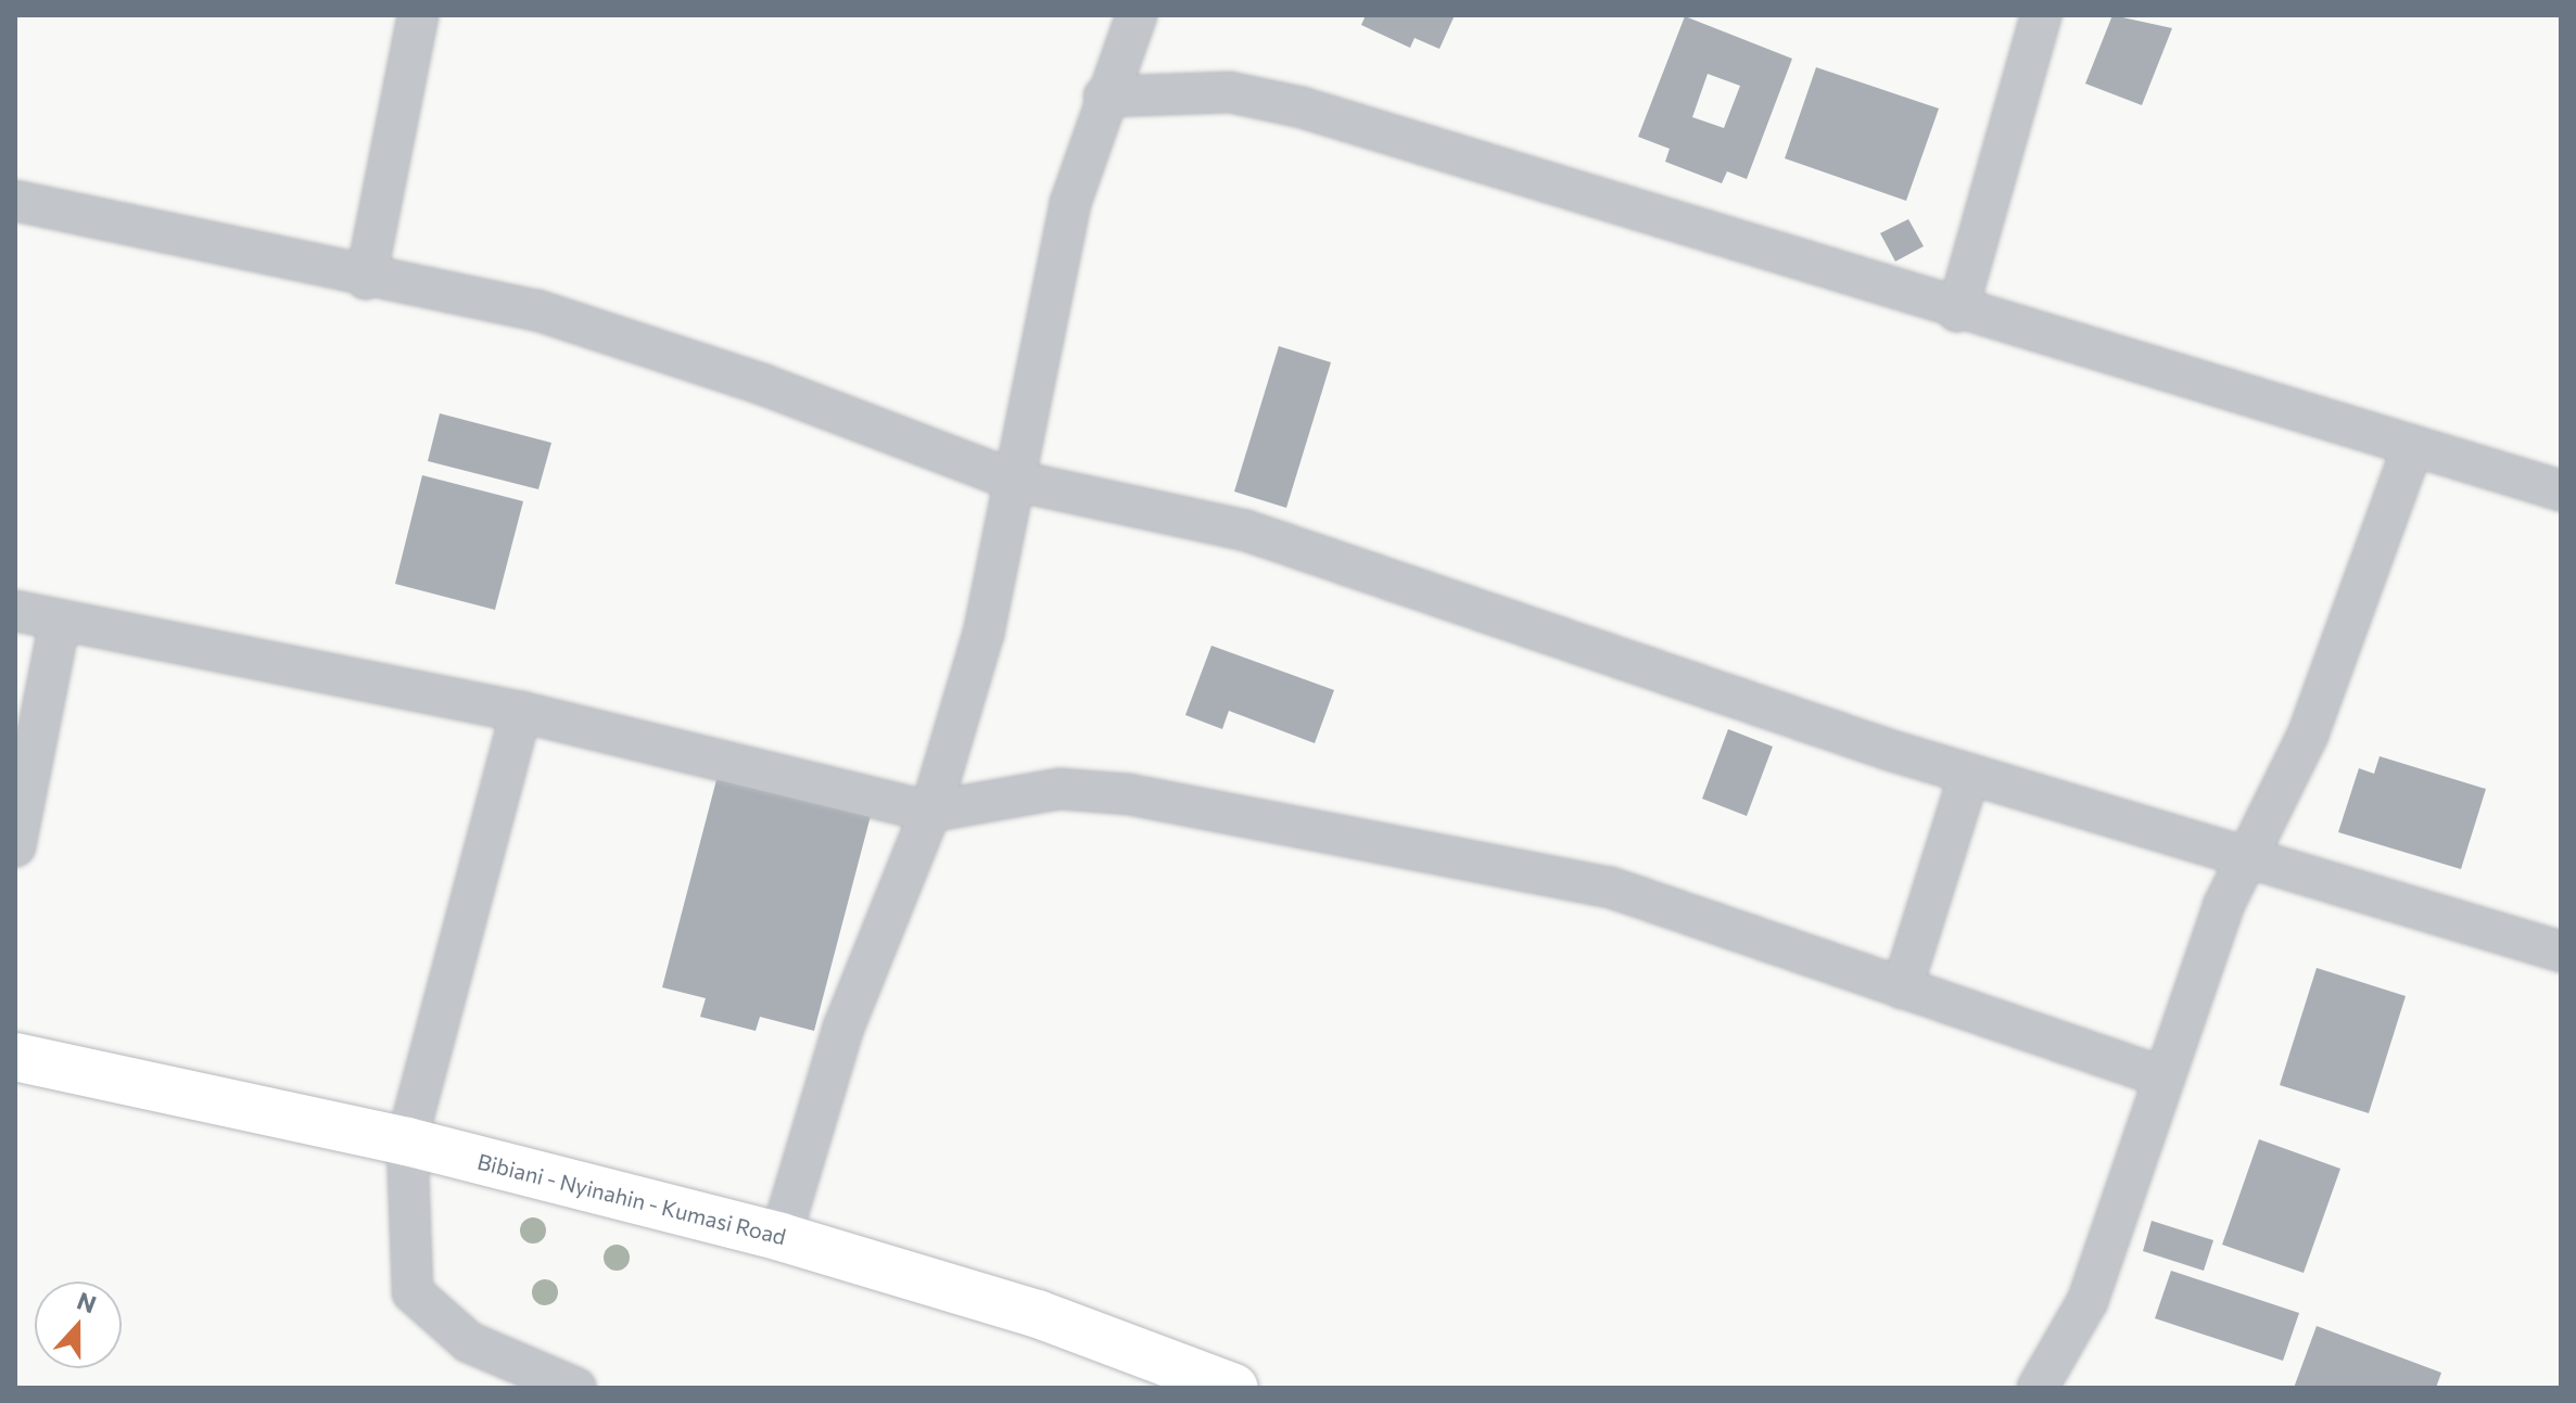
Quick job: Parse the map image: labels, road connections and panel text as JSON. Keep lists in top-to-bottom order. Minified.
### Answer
{"streets":{"main road":["Bibiani - Nyinahin - Kumasi Road"]},"north":"top"}
